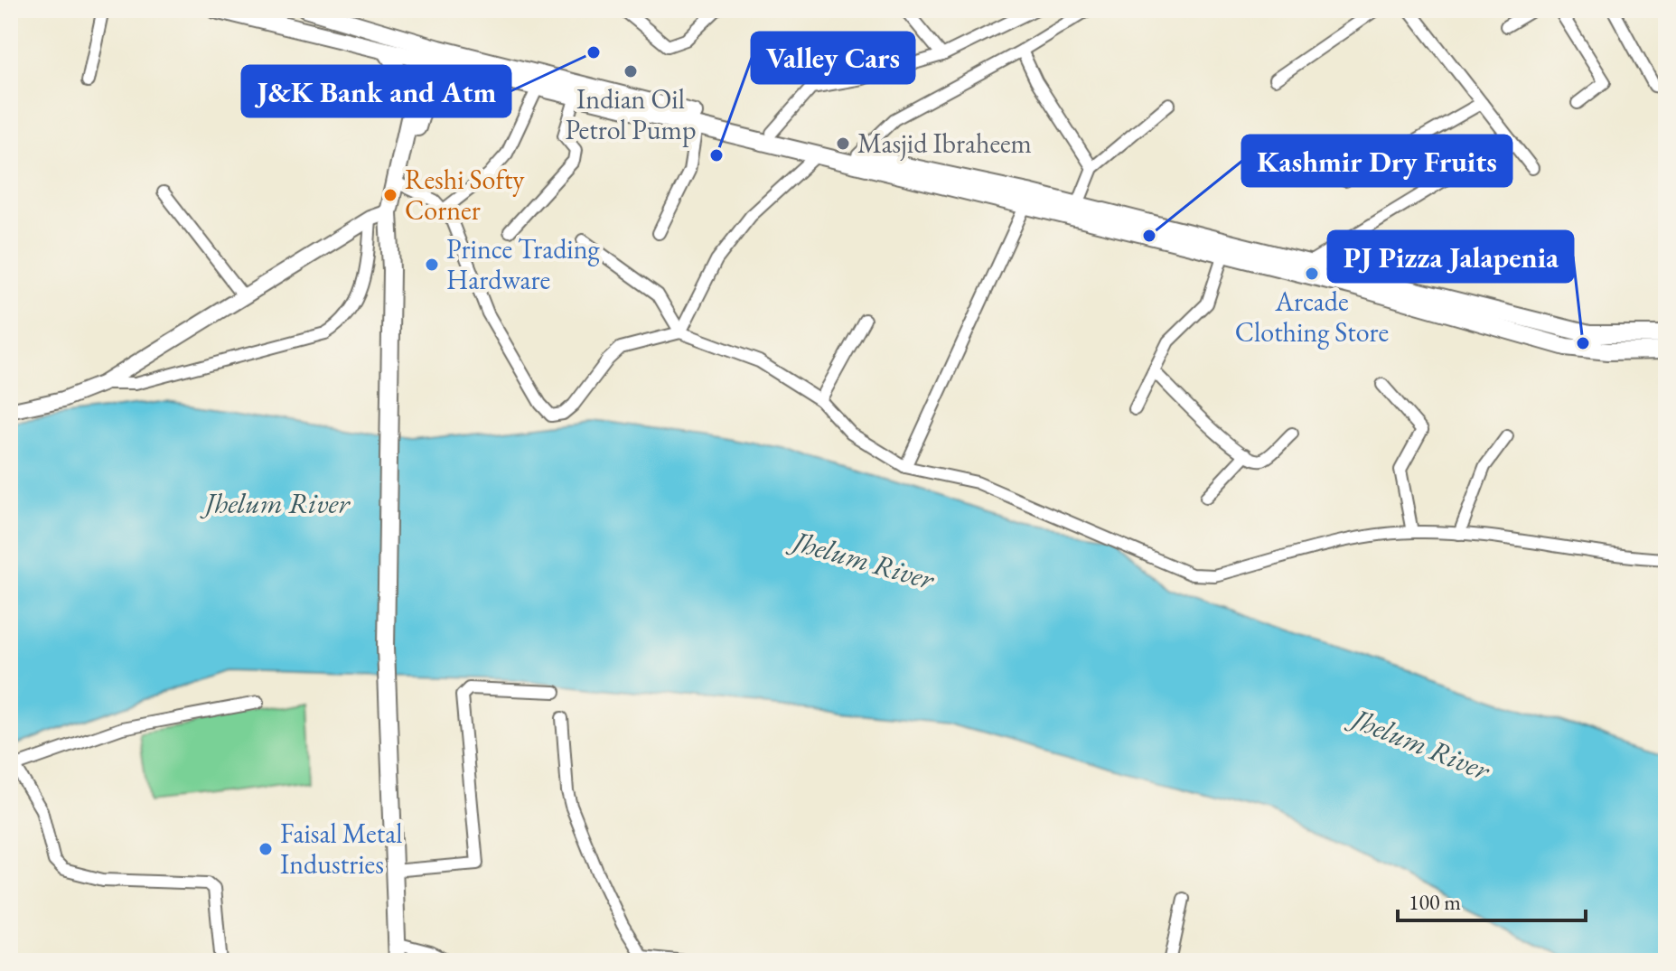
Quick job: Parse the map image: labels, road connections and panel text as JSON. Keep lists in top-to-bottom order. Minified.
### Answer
{"water":["Jhelum River"],"places":["J&K Bank and Atm","Indian Oil Petrol Pump","Masjid Ibraheem","Valley Cars","Reshi Softy Corner","Kashmir Dry Fruits","Prince Trading Hardware","Arcade Clothing Store","PJ Pizza Jalapenia","Faisal Metal Industries"],"scale_bar":"100 m"}
